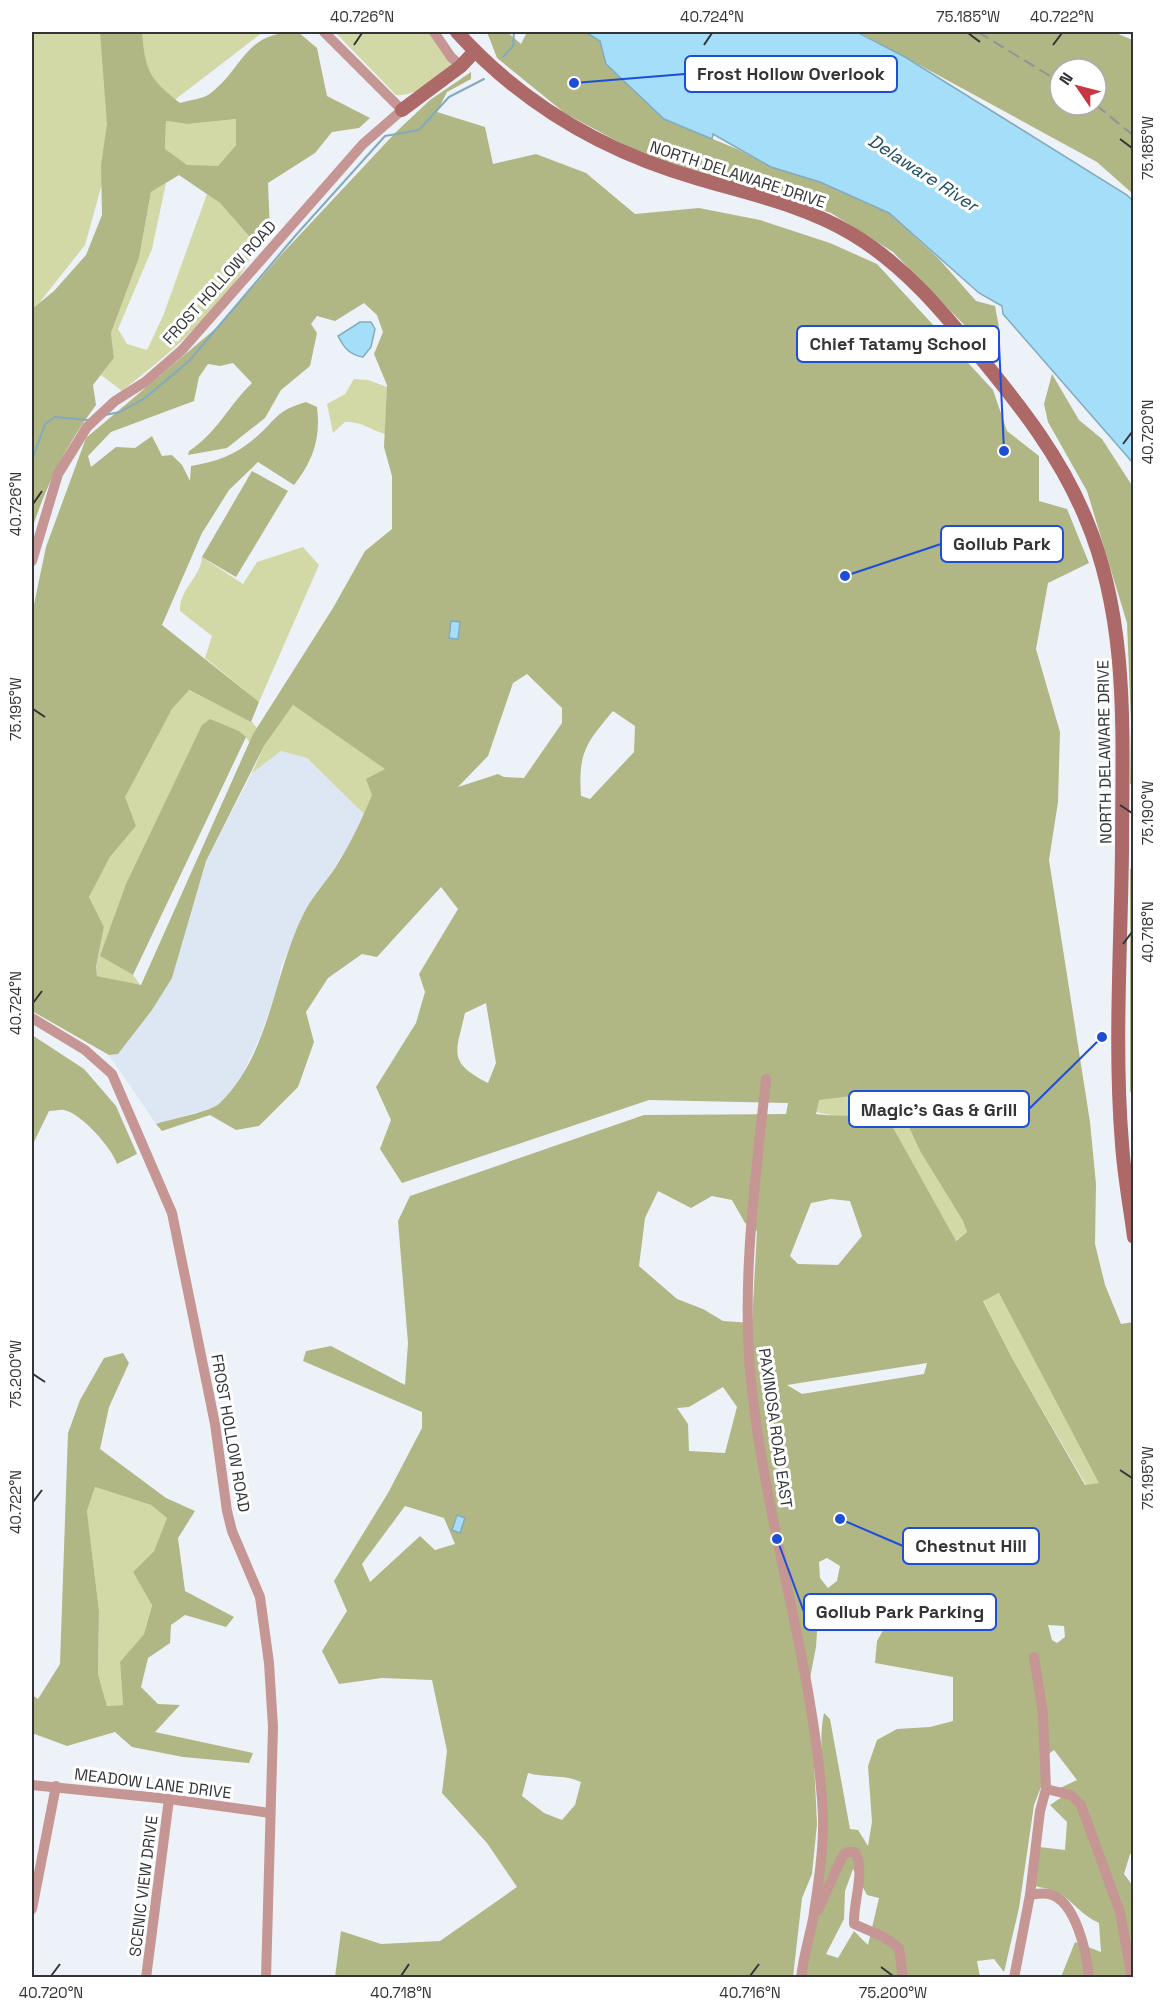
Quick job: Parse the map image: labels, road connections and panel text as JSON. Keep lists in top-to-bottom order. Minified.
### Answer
{"streets":{"main road":["NORTH DELAWARE DRIVE","FROST HOLLOW ROAD"],"street":["PAXINOSA ROAD EAST","MEADOW LANE DRIVE","SCENIC VIEW DRIVE"]},"crossings":[["NORTH DELAWARE DRIVE","FROST HOLLOW ROAD"],["FROST HOLLOW ROAD","MEADOW LANE DRIVE"],["MEADOW LANE DRIVE","SCENIC VIEW DRIVE"]],"water":["Delaware River"],"places":["Frost Hollow Overlook","Chief Tatamy School","Gollub Park","Magic's Gas & Grill","Chestnut Hill","Gollub Park Parking"],"north":"top left","coordinates":["40.726°N","40.724°N","75.185°W","40.722°N","40.720°N","75.195°W","75.190°W","40.718°N","75.200°W","40.716°N"]}
